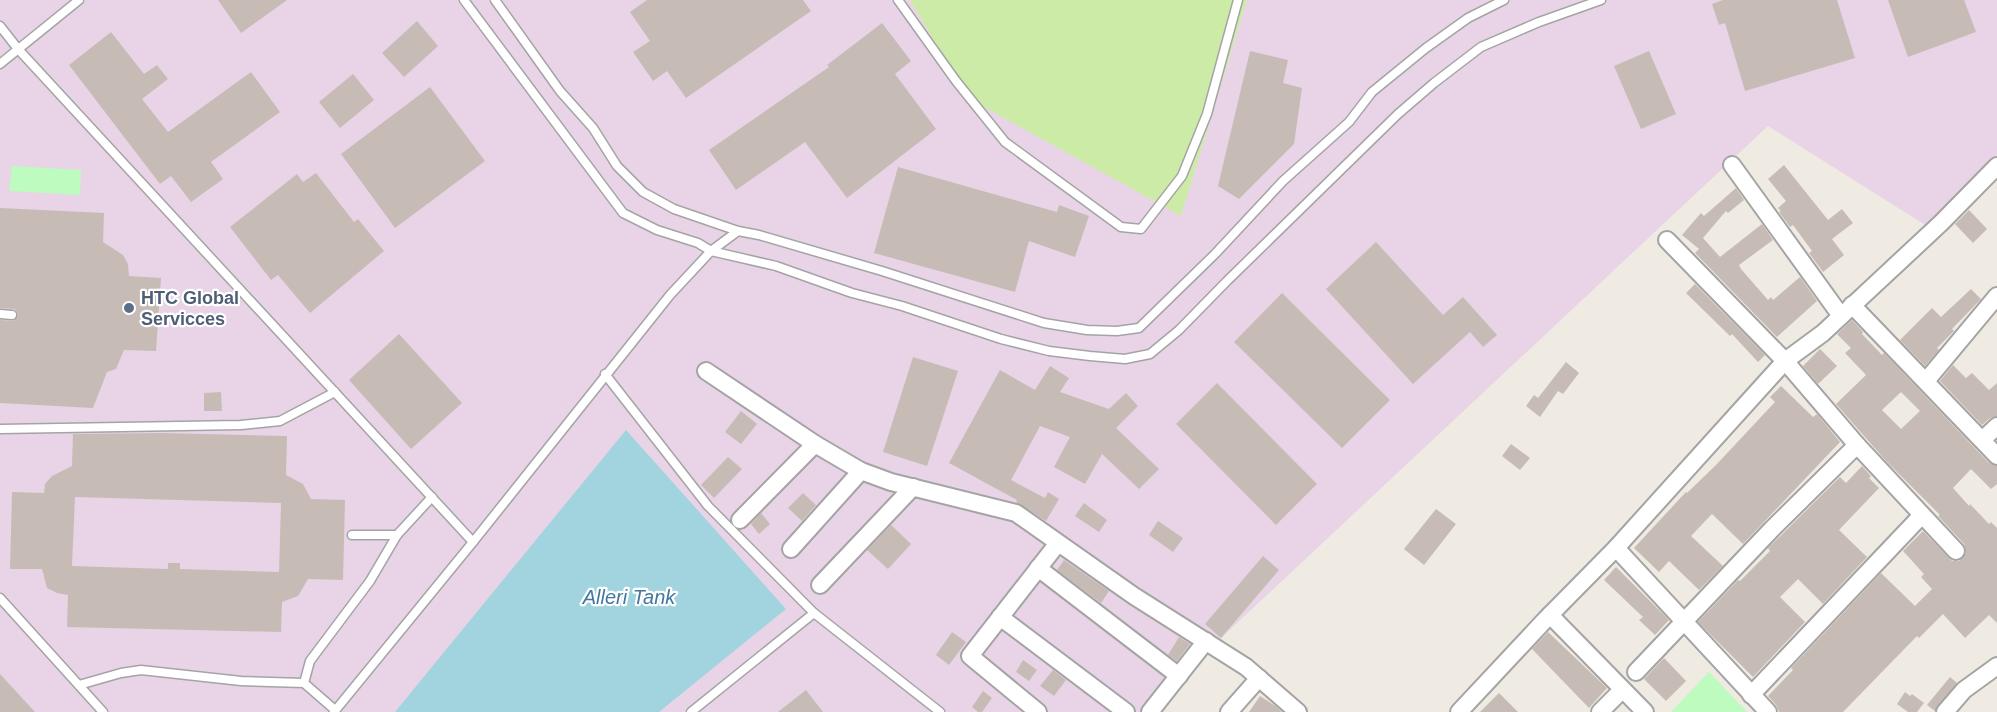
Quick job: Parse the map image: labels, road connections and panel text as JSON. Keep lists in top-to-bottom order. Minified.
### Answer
{"water":["Alleri Tank"],"places":["HTC Global Servicces"]}
